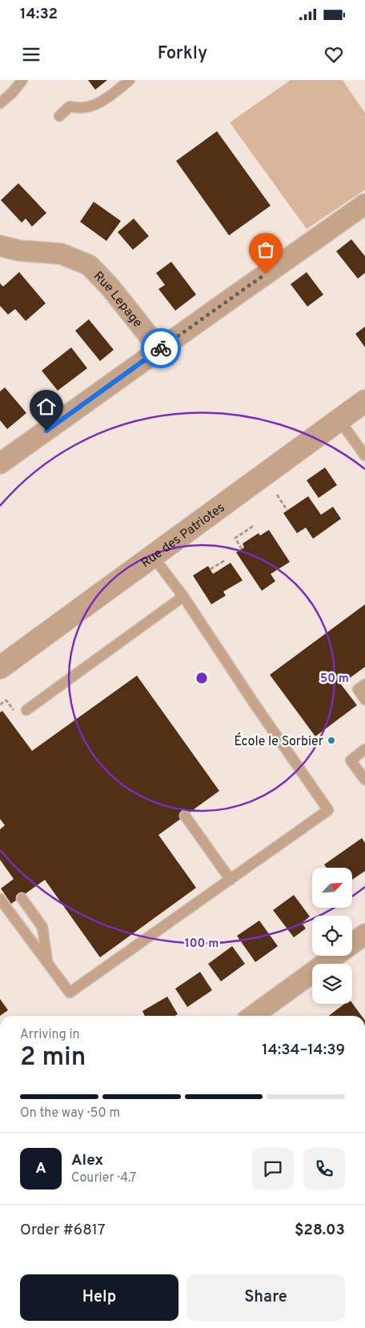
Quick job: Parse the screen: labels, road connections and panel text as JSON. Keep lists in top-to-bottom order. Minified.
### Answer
{"streets":{"street":["Rue Lepage","Rue des Patriotes"]},"places":["École le Sorbier"],"north":"top right","page":{"status":"14:32","header":"Forkly","heading":["2 min","Arriving in","14:34–14:39"],"panel":["Alex","Courier · 4.7","Order #6817","$28.03"],"bar":"On the way · 50 m","round":"A","buttons":["Help","Share"]},"rings":["50 m","100 m"]}
